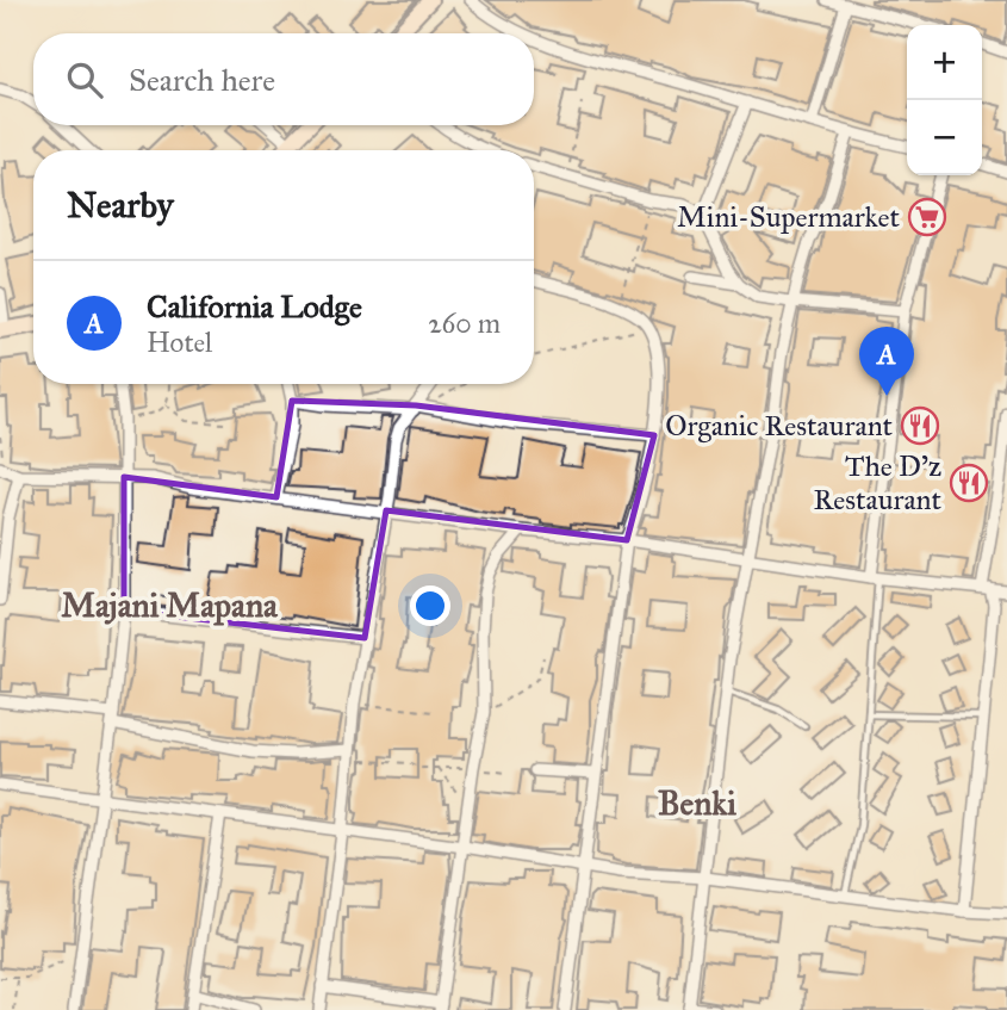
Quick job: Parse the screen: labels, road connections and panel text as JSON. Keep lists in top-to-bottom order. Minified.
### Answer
{"districts":["Majani Mapana","Benki"],"places":{"supermarket":["Mini-Supermarket"],"restaurant":["Organic Restaurant","The D'z Restaurant"]},"page":{"map_buttons":["+","−"],"search":"Search here","heading":"Nearby","list":[{"mark":"A","name":"California Lodge","note":"Hotel","value":"260 m"}],"pins":"A"}}
